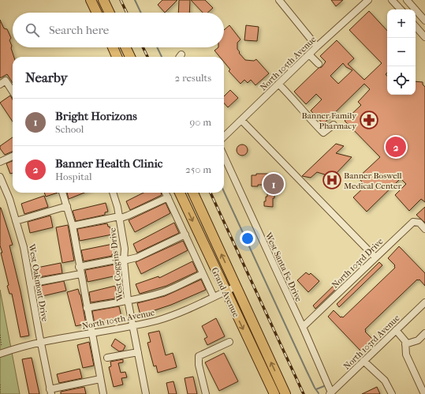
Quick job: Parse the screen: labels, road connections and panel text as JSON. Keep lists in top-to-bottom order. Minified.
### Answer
{"streets":{"highway":["Grand Avenue"],"street":["North 105th Avenue","North 103rd Drive","West Coggins Drive","West Santa Fe Drive","West Oakmont Drive","North 103rd Avenue"]},"crossings":[["North 105th Avenue","West Coggins Drive"],["North 105th Avenue","West Oakmont Drive"],["North 105th Avenue","Grand Avenue"],["North 103rd Drive","West Santa Fe Drive"],["West Santa Fe Drive","North 103rd Avenue"]],"places":{"pharmacy":["Banner Family Pharmacy"],"hospital":["Banner Boswell Medical Center"]},"page":{"map_buttons":["+","−"],"search":"Search here","heading":["Nearby","2 results"],"list":[{"mark":"1","name":"Bright Horizons","note":"School","value":"90 m"},{"mark":"2","name":"Banner Health Clinic","note":"Hospital","value":"250 m"}],"pins":["2","1"]}}
